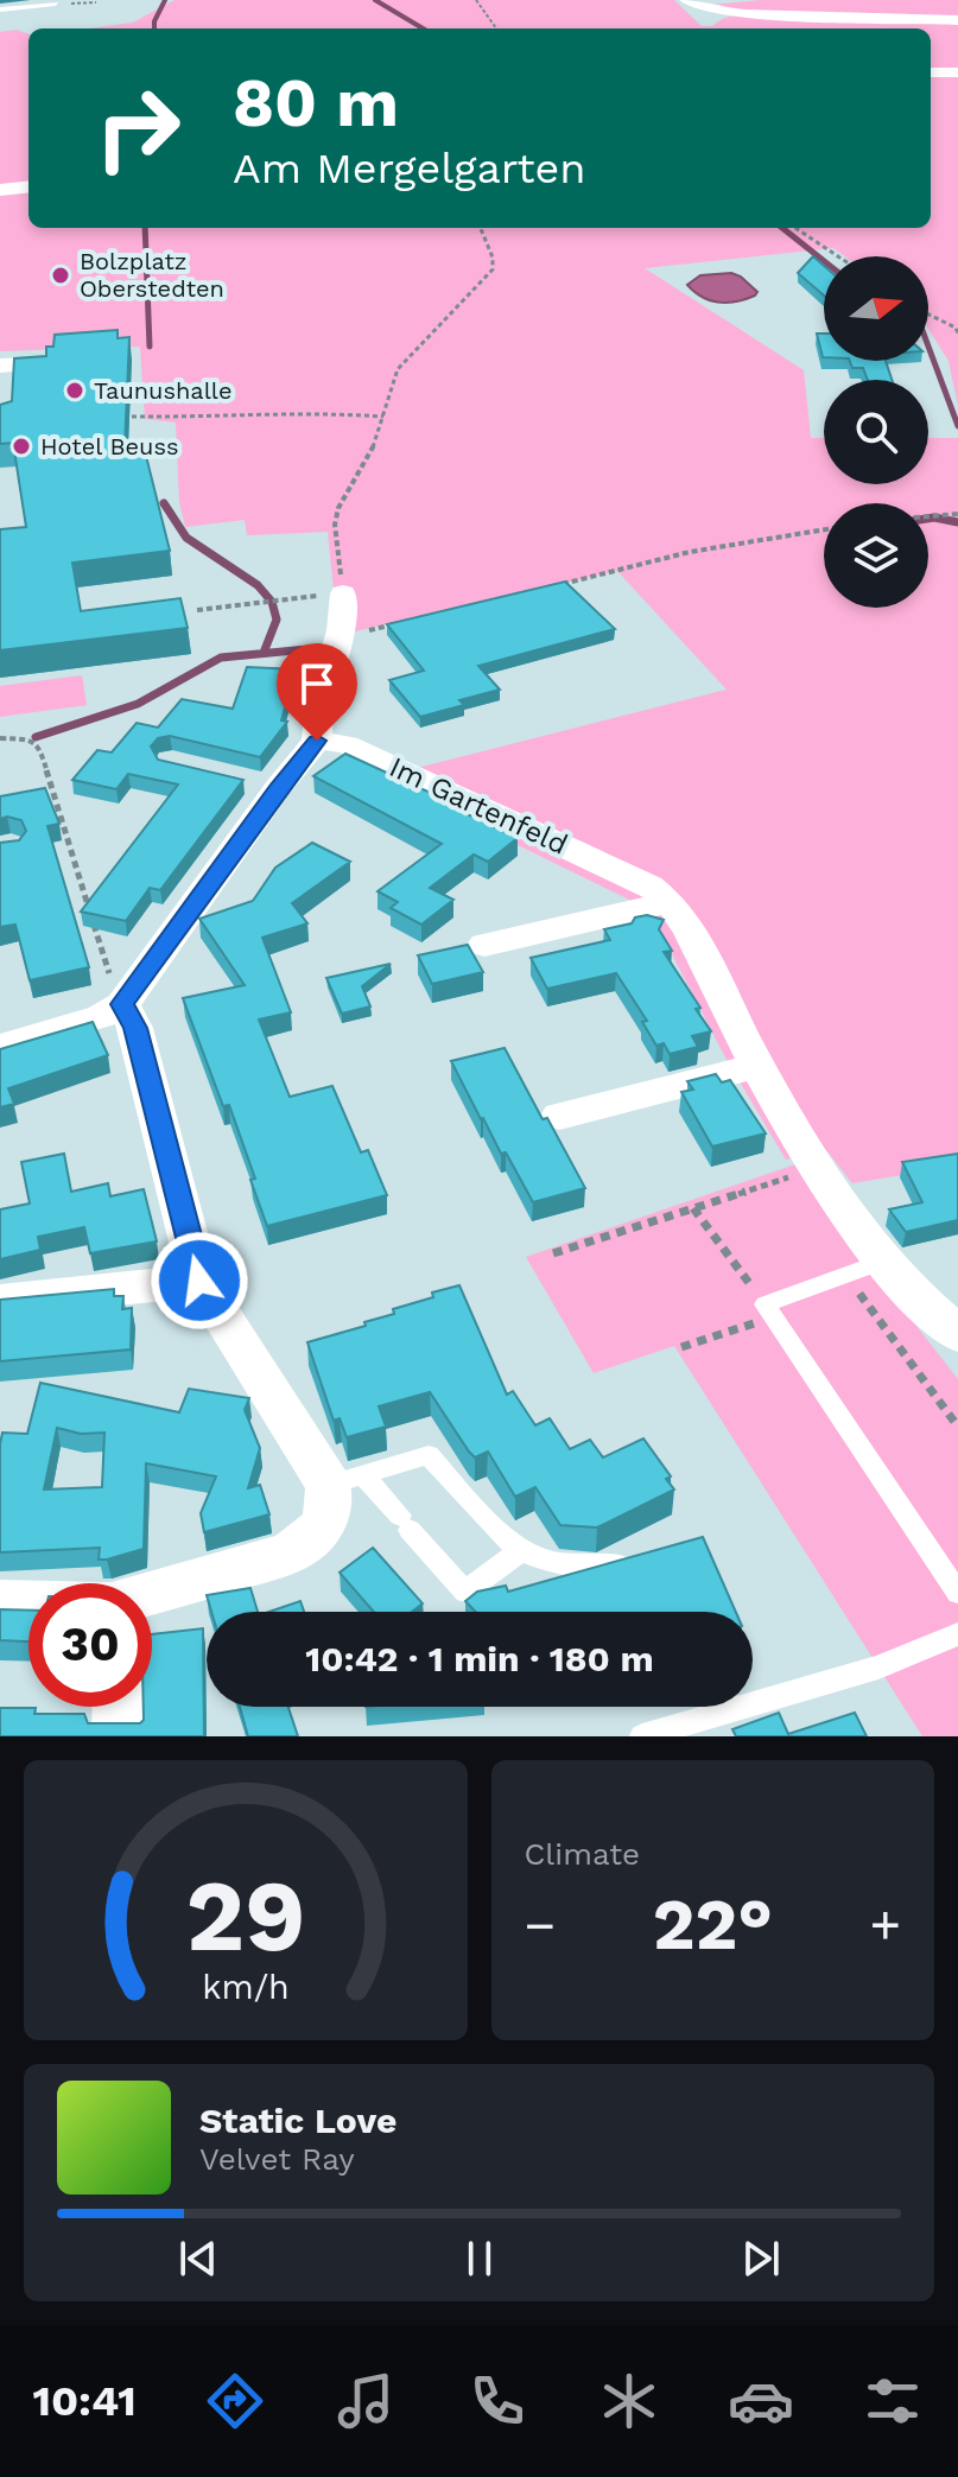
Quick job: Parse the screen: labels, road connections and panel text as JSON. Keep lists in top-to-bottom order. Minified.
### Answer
{"streets":{"street":["Im Gartenfeld"]},"places":["Bolzplatz Oberstedten","Taunushalle","Hotel Beuss"],"north":"right","page":{"turn":["80 m","Am Mergelgarten"],"limit":"30","trip":"10:42 · 1 min · 180 m","tile":"Climate","heat":["−","22°","+"],"song":["Static Love","Velvet Ray"],"tabs":"10:41","gauge":["29","km/h"]}}
